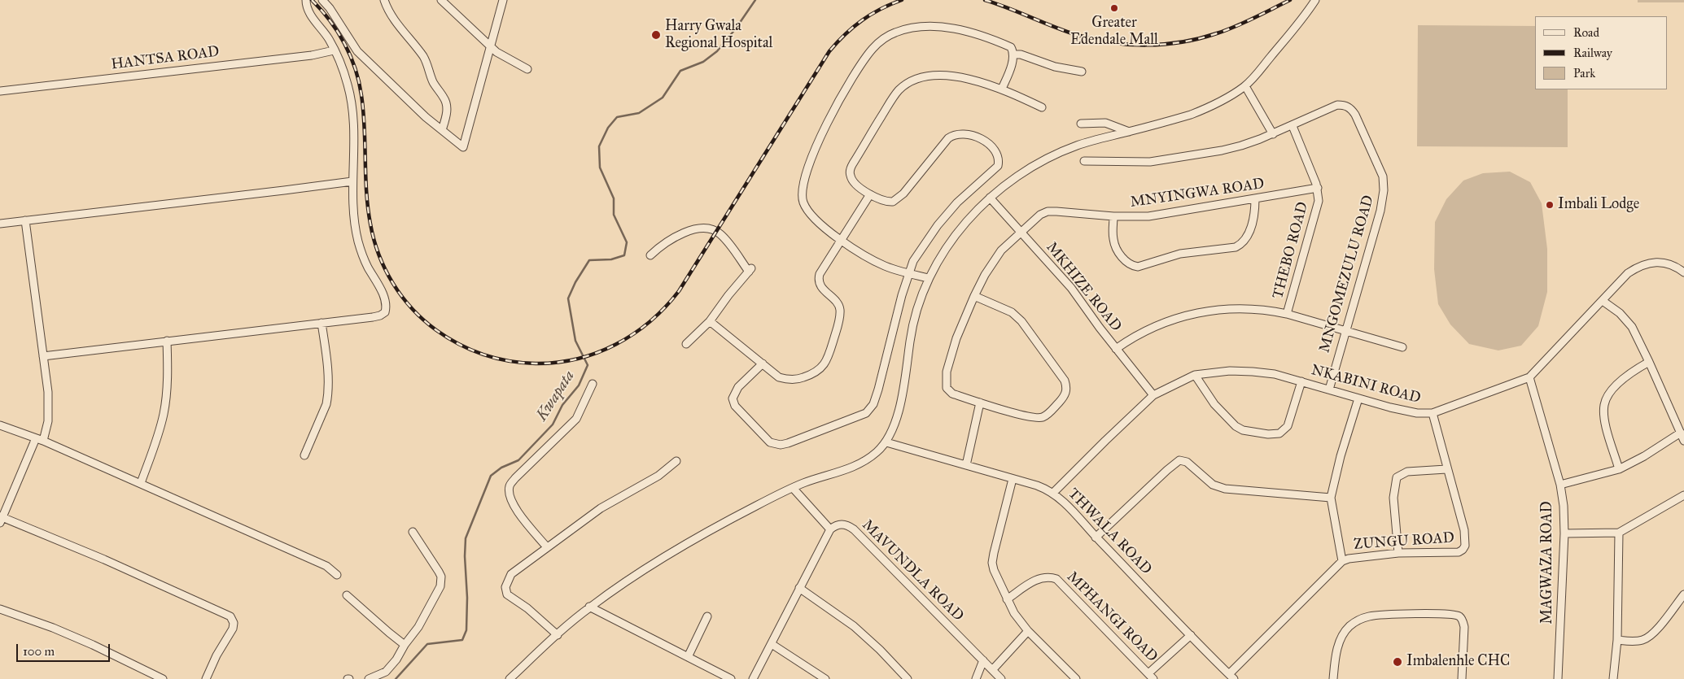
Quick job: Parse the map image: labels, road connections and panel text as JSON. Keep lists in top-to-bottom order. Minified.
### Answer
{"streets":{"street":["HANTSA ROAD","MNYINGWA ROAD","THEBO ROAD","MNGOMEZULU ROAD","MKHIZE ROAD","NKABINI ROAD","THWALA ROAD","ZUNGU ROAD","MAGWAZA ROAD","MAVUNDLA ROAD","MPHANGI ROAD"]},"crossings":[["MNYINGWA ROAD","THEBO ROAD"],["MNYINGWA ROAD","MKHIZE ROAD"],["THEBO ROAD","MNGOMEZULU ROAD"],["MNGOMEZULU ROAD","NKABINI ROAD"],["MKHIZE ROAD","NKABINI ROAD"],["NKABINI ROAD","THWALA ROAD"],["NKABINI ROAD","ZUNGU ROAD"],["NKABINI ROAD","MAGWAZA ROAD"],["THWALA ROAD","ZUNGU ROAD"]],"water":["Kwapata"],"places":["Greater Edendale Mall","Harry Gwala Regional Hospital","Imbali Lodge","Imbalenhle CHC"],"legend":["Road","Railway","Park"],"scale_bar":"100 m"}
